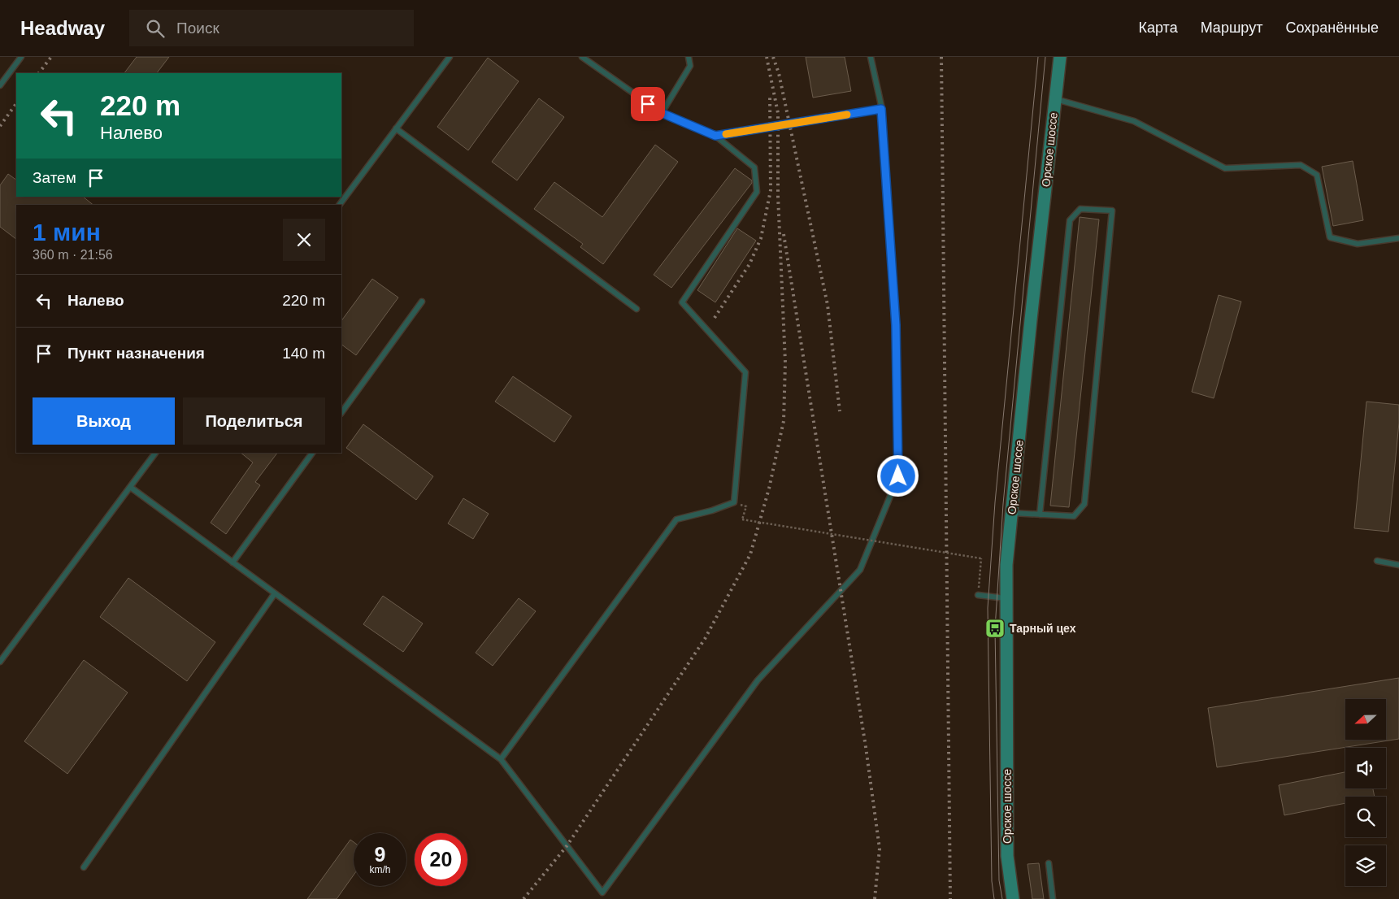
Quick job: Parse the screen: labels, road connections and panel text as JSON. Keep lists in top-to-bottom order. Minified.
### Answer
{"streets":{"street":["Орское шоссе"]},"places":{"bus stop":["Тарный цех"]},"north":"left","page":{"header":"Headway","search":"Поиск","nav":["Карта","Маршрут","Сохранённые"],"turn":["220 m","Налево"],"then":"Затем","heading":["1 мин","360 m · 21:56"],"list":[{"name":"Налево","value":"220 m"},{"name":"Пункт назначения","value":"140 m"}],"buttons":["Выход","Поделиться"],"speed":"9 km/h","limit":"20"}}
